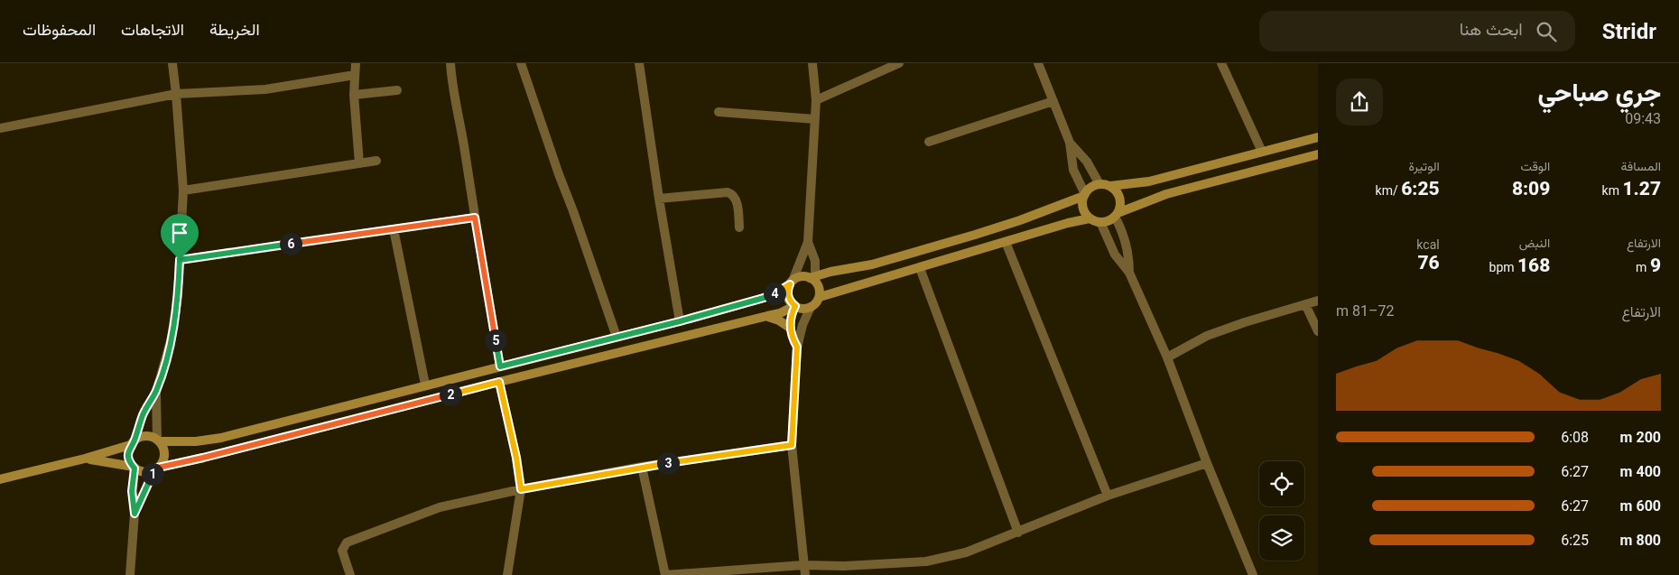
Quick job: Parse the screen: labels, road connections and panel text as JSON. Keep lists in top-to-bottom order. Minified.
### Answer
{"page":{"header":"Stridr","search":"ابحث هنا","nav":["الخريطة","الاتجاهات","المحفوظات"],"heading":["جري صباحي","09:43"],"stats":[["المسافة","1.27 km"],["الوقت","8:09"],["الوتيرة","6:25 /km"],["الارتفاع","9 m"],["النبض","168 bpm"],["kcal","76"]],"pins":["6","4","5","2","3","1"],"chart":["الارتفاع","72–81 m"],"list":[{"name":"200 m","note":"6:08"},{"name":"400 m","note":"6:27"},{"name":"600 m","note":"6:27"},{"name":"800 m","note":"6:25"}]}}
